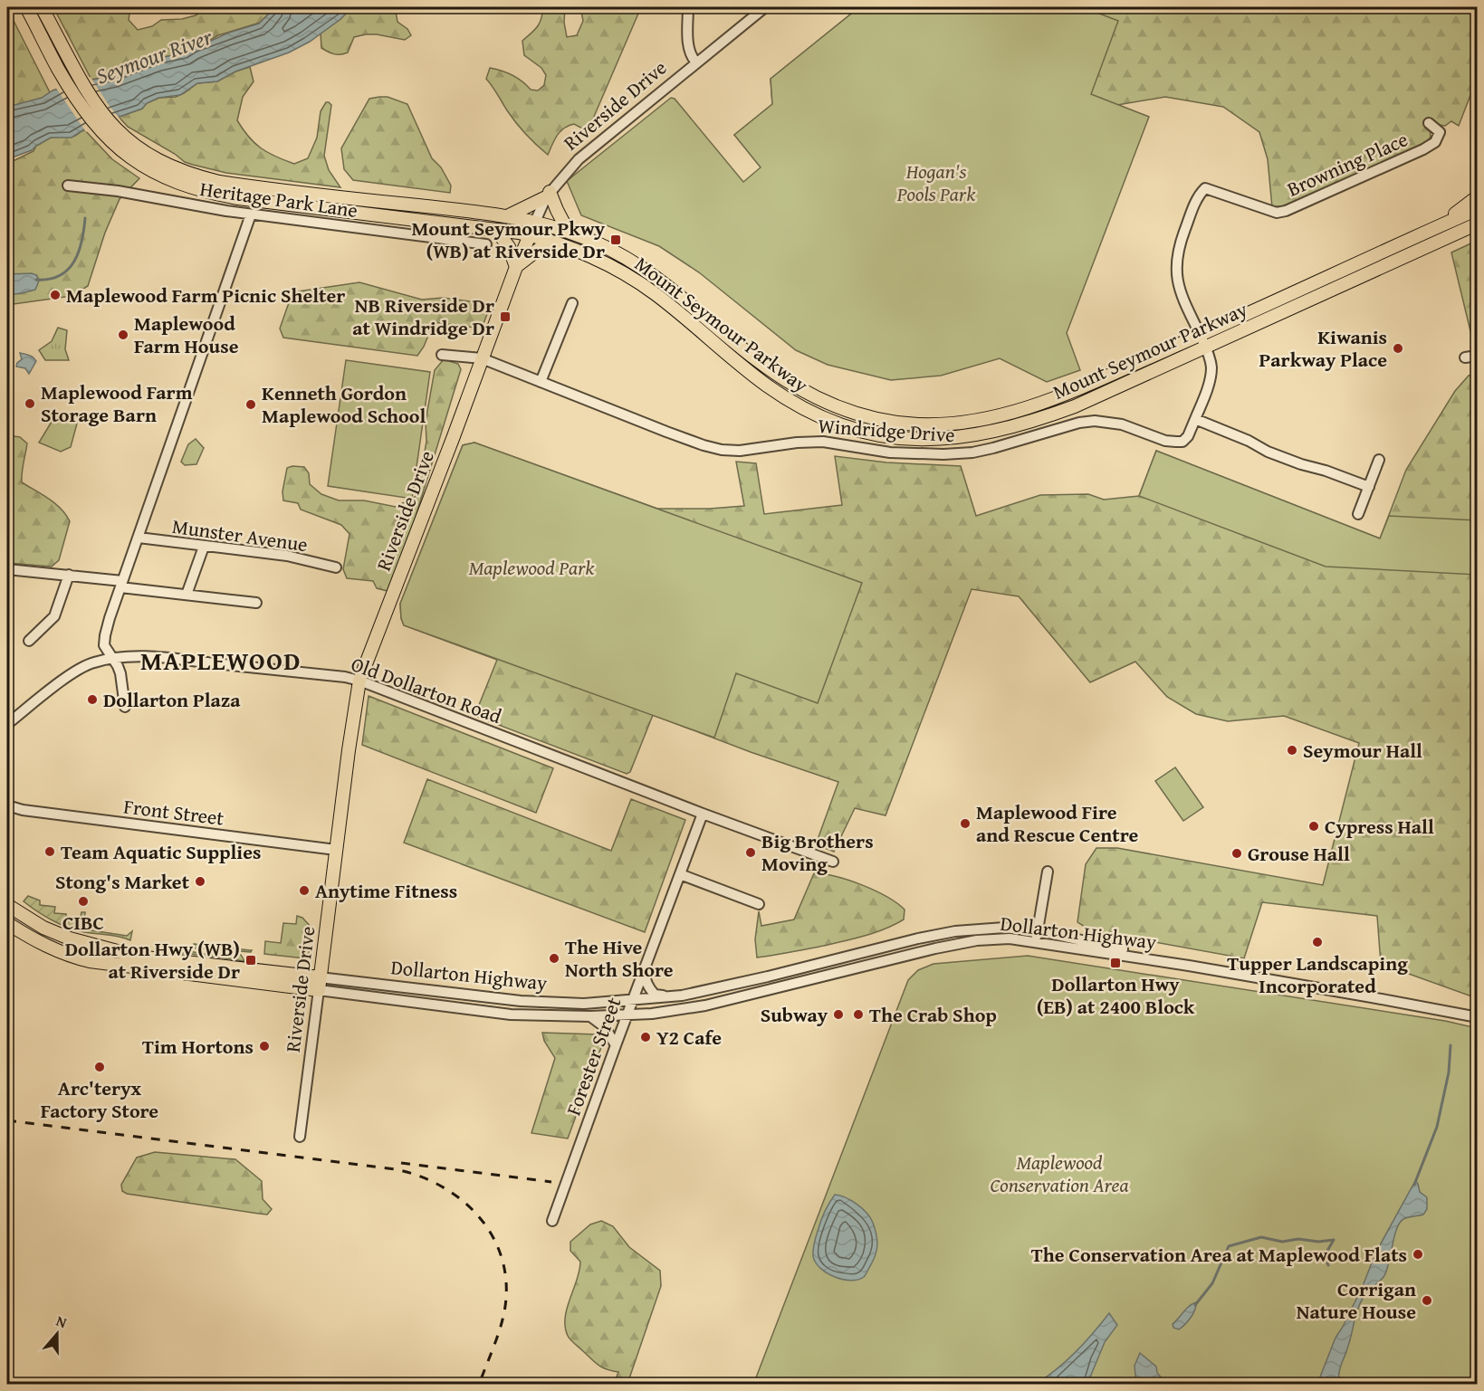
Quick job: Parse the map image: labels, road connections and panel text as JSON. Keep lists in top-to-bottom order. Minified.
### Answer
{"streets":{"main road":["Riverside Drive","Mount Seymour Parkway","Dollarton Highway"],"street":["Browning Place","Heritage Park Lane","Windridge Drive","Munster Avenue","Old Dollarton Road","Front Street","Forester Street"]},"crossings":[["Riverside Drive","Mount Seymour Parkway"],["Riverside Drive","Windridge Drive"],["Riverside Drive","Old Dollarton Road"],["Riverside Drive","Front Street"],["Riverside Drive","Dollarton Highway"],["Browning Place","Mount Seymour Parkway"],["Browning Place","Windridge Drive"],["Old Dollarton Road","Forester Street"],["Dollarton Highway","Forester Street"]],"districts":["MAPLEWOOD"],"water":["Seymour River"],"parks":["Hogan's Pools Park","Maplewood Park","Maplewood Conservation Area"],"places":{"transit":["Mount Seymour Pkwy (WB) at Riverside Dr","NB Riverside Dr at Windridge Dr","Dollarton Hwy (WB) at Riverside Dr","Dollarton Hwy (EB) at 2400 Block"],"other":["Maplewood Farm Picnic Shelter","Maplewood Farm House","Kiwanis Parkway Place","Maplewood Farm Storage Barn","Kenneth Gordon Maplewood School","Dollarton Plaza","Seymour Hall","Maplewood Fire and Rescue Centre","Cypress Hall","Team Aquatic Supplies","Big Brothers Moving","Grouse Hall","Stong's Market","Anytime Fitness","CIBC","Tupper Landscaping Incorporated","The Hive North Shore","Subway","The Crab Shop","Y2 Cafe","Tim Hortons","Arc'teryx Factory Store","The Conservation Area at Maplewood Flats","Corrigan Nature House"]},"north":"top"}
